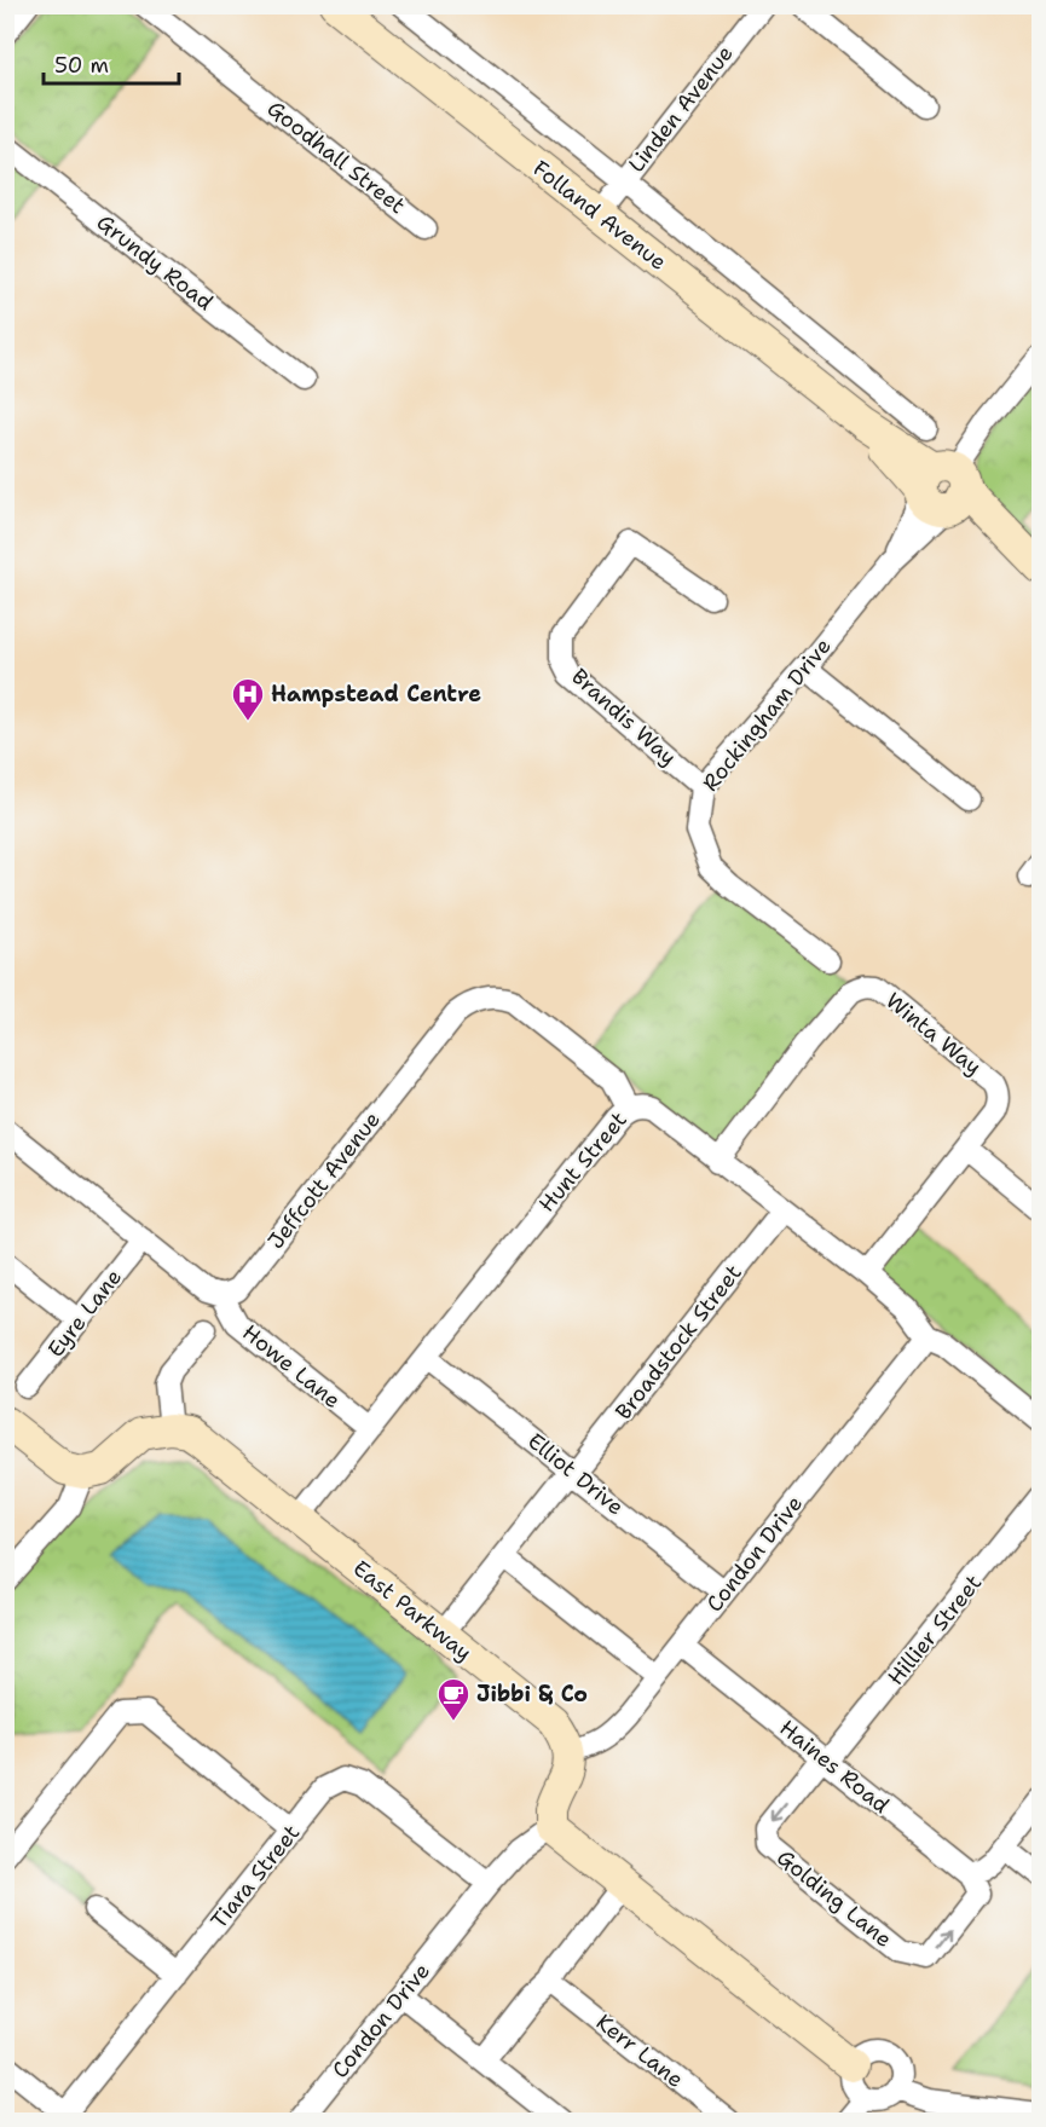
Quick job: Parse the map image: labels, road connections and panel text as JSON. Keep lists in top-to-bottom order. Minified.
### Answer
{"streets":{"street":["Linden Avenue","Goodhall Street","Folland Avenue","Grundy Road","Rockingham Drive","Brandis Way","Winta Way","Hunt Street","Jeffcott Avenue","Eyre Lane","Broadstock Street","Howe Lane","Elliot Drive","Condon Drive","East Parkway","Hillier Street","Haines Road","Tiara Street","Golding Lane","Kerr Lane"]},"crossings":[["Linden Avenue","Folland Avenue"],["Folland Avenue","Rockingham Drive"],["Rockingham Drive","Brandis Way"],["Winta Way","Hunt Street"],["Hunt Street","Jeffcott Avenue"],["Hunt Street","Broadstock Street"],["Hunt Street","Howe Lane"],["Hunt Street","Elliot Drive"],["Hunt Street","Condon Drive"],["Hunt Street","East Parkway"],["Jeffcott Avenue","Howe Lane"],["Broadstock Street","Elliot Drive"],["Broadstock Street","East Parkway"],["Elliot Drive","Condon Drive"],["Condon Drive","East Parkway"],["Condon Drive","Haines Road"],["Condon Drive","Tiara Street"],["Hillier Street","Haines Road"],["Hillier Street","Golding Lane"],["Haines Road","Golding Lane"]],"places":{"hospital":["Hampstead Centre"],"cafe":["Jibbi & Co"]},"scale_bar":"50 m"}
